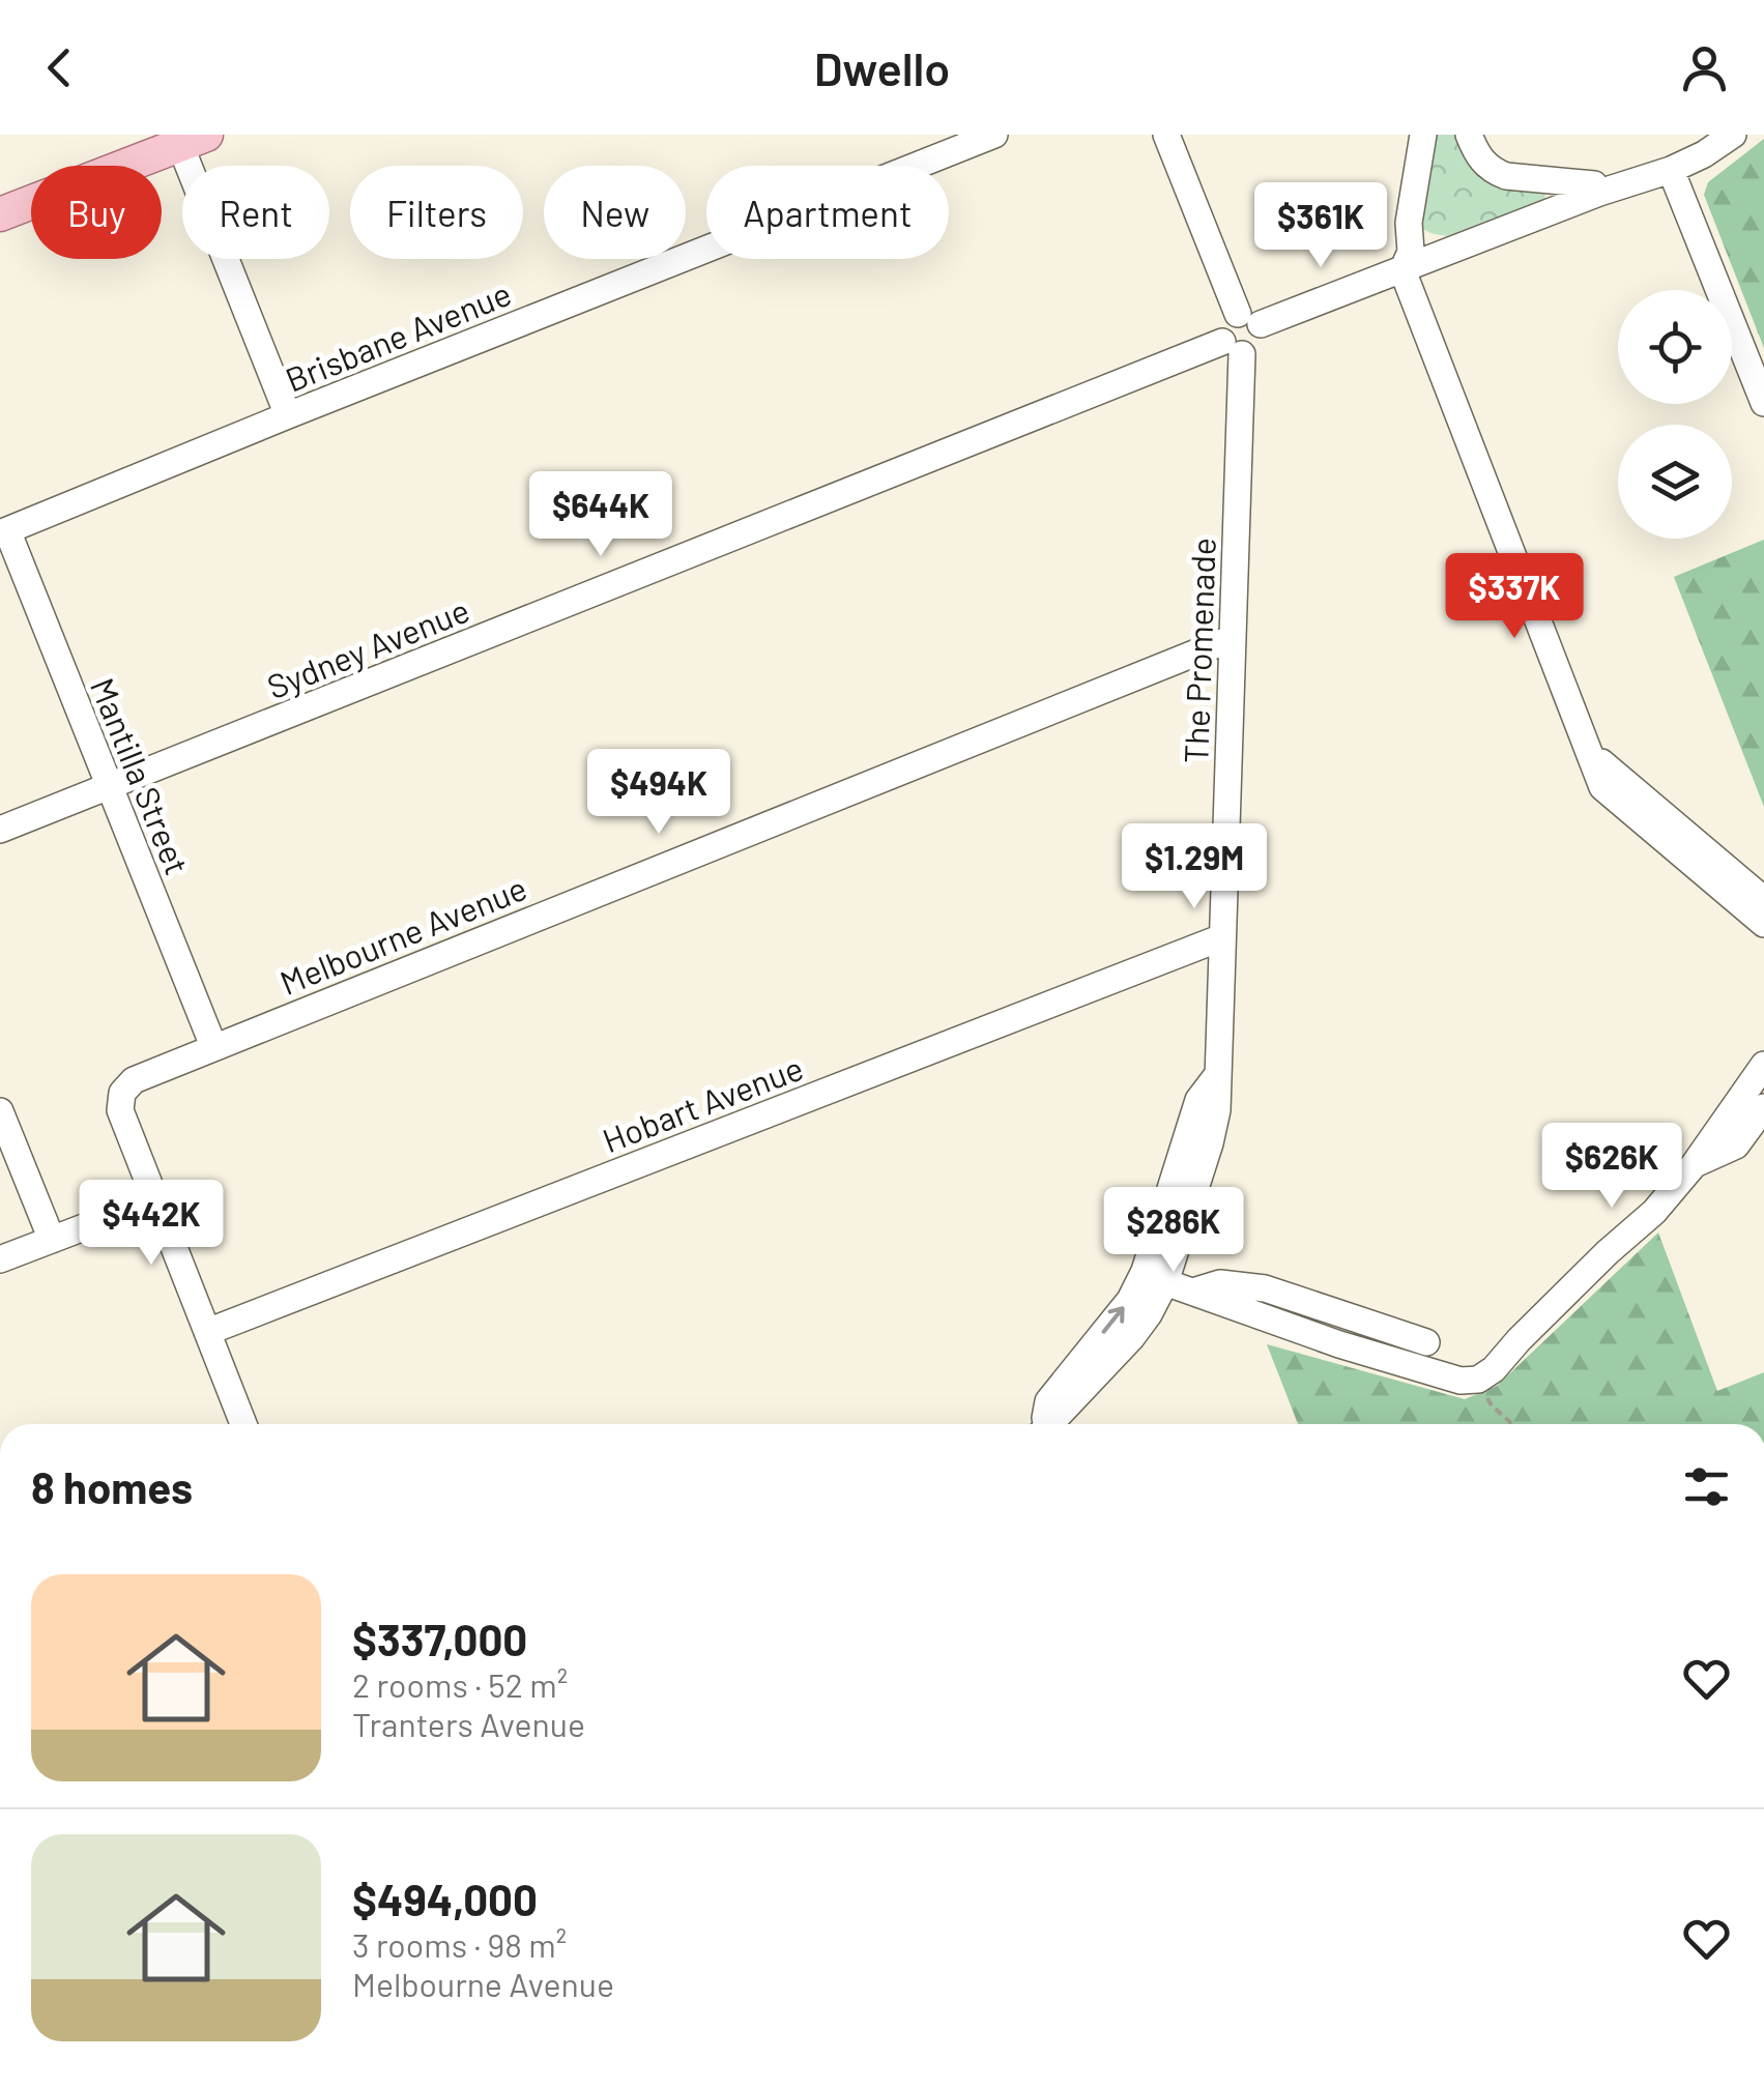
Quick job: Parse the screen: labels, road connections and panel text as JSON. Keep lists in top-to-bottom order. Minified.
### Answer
{"streets":{"street":["Brisbane Avenue","Sydney Avenue","The Promenade","Mantilla Street","Melbourne Avenue","Hobart Avenue"]},"crossings":[["Brisbane Avenue","Mantilla Street"],["Sydney Avenue","The Promenade"],["Sydney Avenue","Mantilla Street"],["The Promenade","Melbourne Avenue"],["The Promenade","Hobart Avenue"],["Mantilla Street","Melbourne Avenue"]],"page":{"header":"Dwello","chip":["Buy","Rent","Filters","New","Apartment"],"price":["$361K","$644K","$337K","$494K","$1.29M","$626K","$442K","$286K"],"heading":"8 homes","list":[{"name":"$337,000","note":"2 rooms · 52 m² · Tranters Avenue"},{"name":"$494,000","note":"3 rooms · 98 m² · Melbourne Avenue"}]}}
